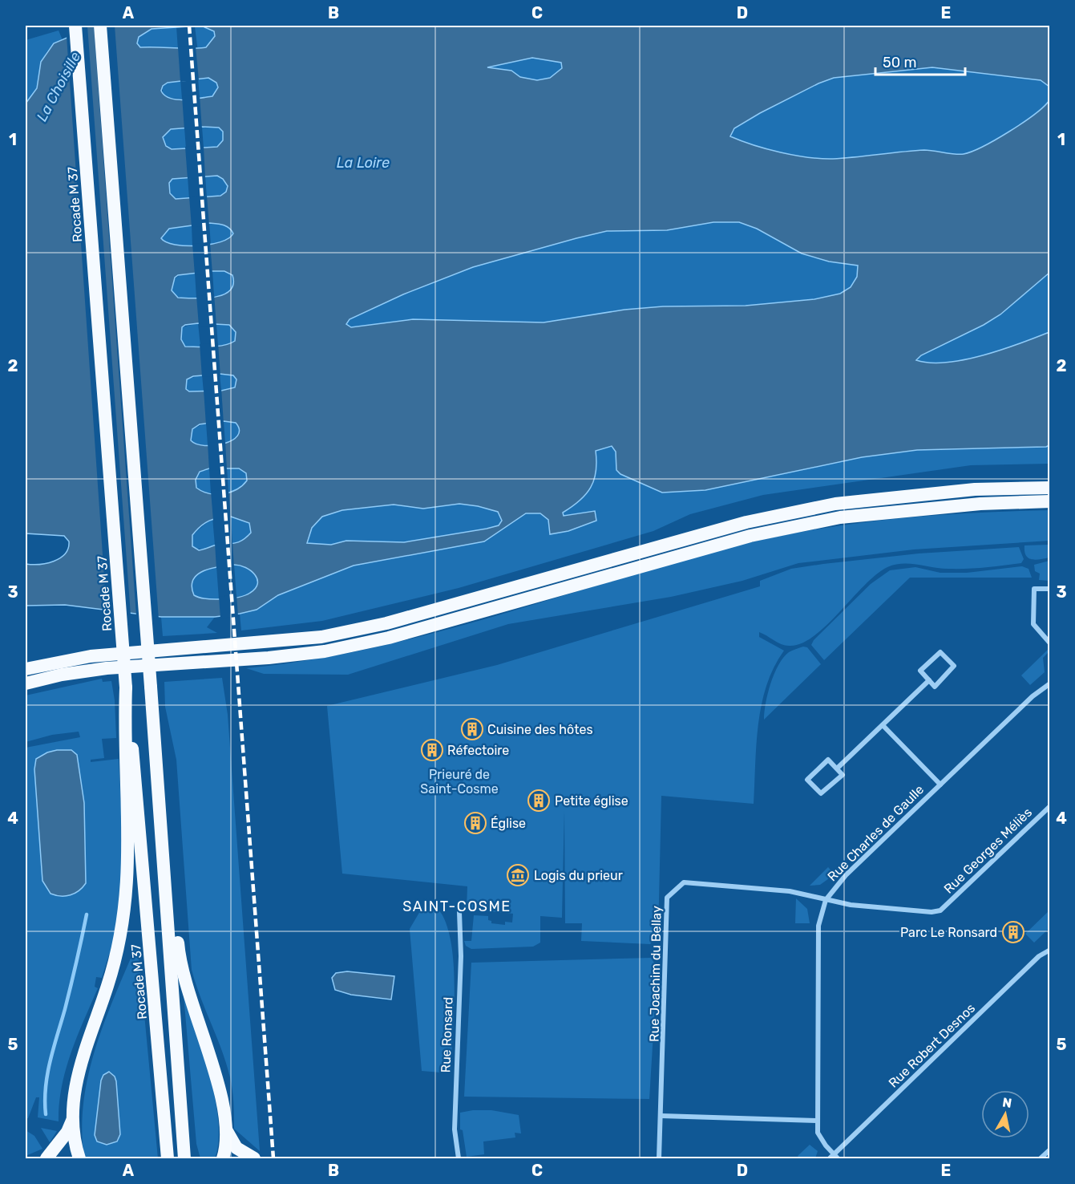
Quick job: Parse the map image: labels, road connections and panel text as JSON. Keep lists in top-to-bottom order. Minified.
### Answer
{"streets":{"highway":["Rocade M 37"],"street":["Rue Charles de Gaulle","Rue Georges Méliès","Rue Joachim du Bellay","Rue Ronsard","Rue Robert Desnos"]},"crossings":[["Rue Charles de Gaulle","Rue Joachim du Bellay"],["Rue Charles de Gaulle","Rue Robert Desnos"],["Rue Georges Méliès","Rue Joachim du Bellay"]],"districts":["SAINT-COSME"],"water":["La Choisille","La Loire"],"parks":["Prieuré de Saint-Cosme"],"places":{"building":["Cuisine des hôtes","Réfectoire","Petite église","Église","Parc Le Ronsard"],"museum":["Logis du prieur"]},"scale_bar":"50 m","north":"top","grid":{"columns":["A","B","C","D","E"],"rows":["1","2","3","4","5"]}}
